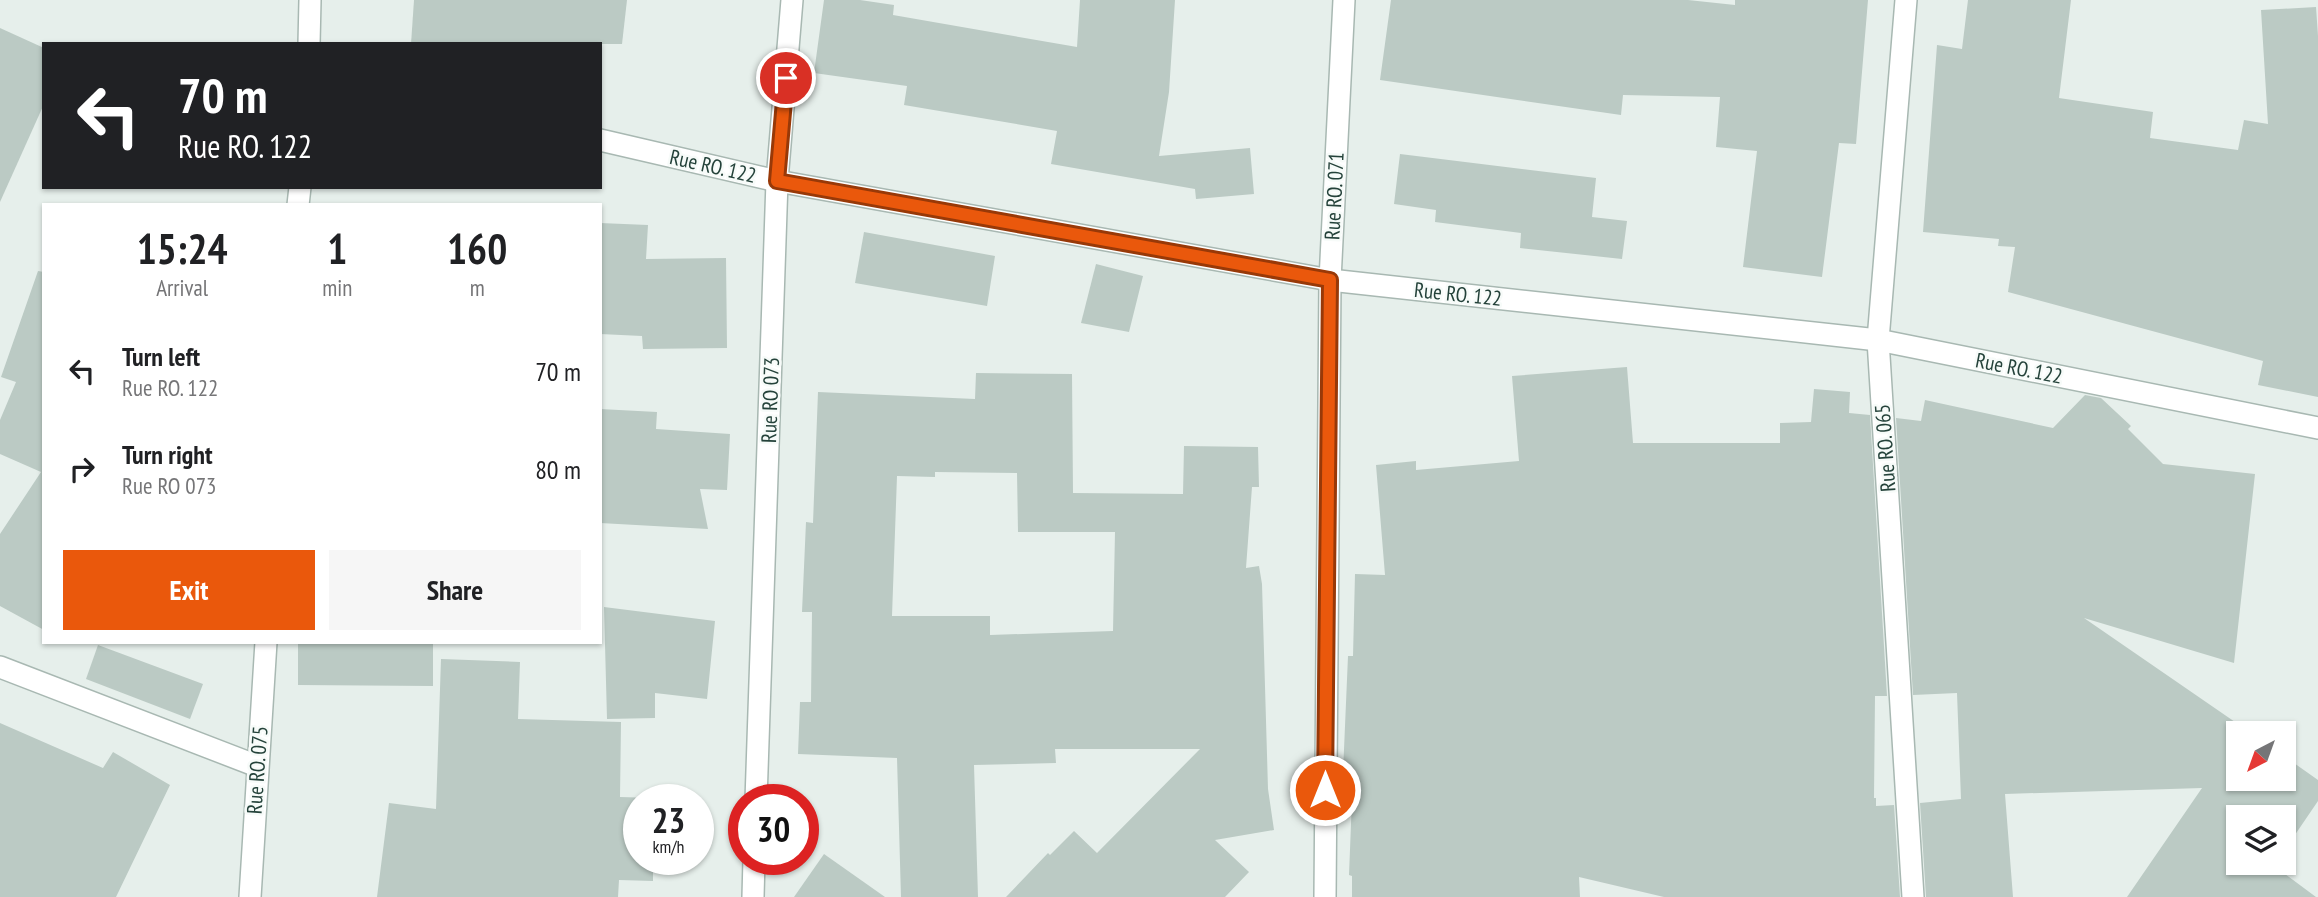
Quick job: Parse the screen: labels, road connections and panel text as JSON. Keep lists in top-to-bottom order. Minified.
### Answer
{"streets":{"street":["Rue RO. 122","Rue RO. 071","Rue RO 073","Rue RO. 065","Rue RO. 075"]},"crossings":[["Rue RO. 122","Rue RO. 071"],["Rue RO. 122","Rue RO 073"],["Rue RO. 122","Rue RO. 065"]],"north":"bottom left","page":{"turn":["70 m","Rue RO. 122"],"eta":["15:24","Arrival","1","min","160","m"],"list":[{"name":"Turn left","note":"Rue RO. 122","value":"70 m"},{"name":"Turn right","note":"Rue RO 073","value":"80 m"}],"buttons":["Exit","Share"],"speed":"23 km/h","limit":"30"}}
